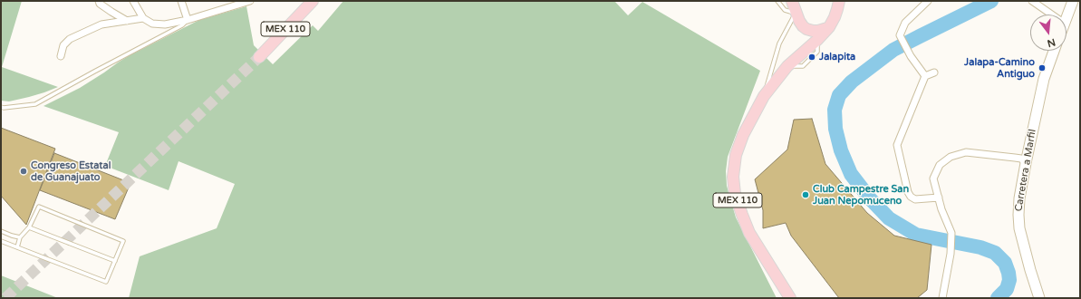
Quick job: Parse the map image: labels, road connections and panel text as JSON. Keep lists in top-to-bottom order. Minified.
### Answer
{"streets":{"main road":["MEX 110","Carretera a Marfil"]},"places":["Jalapita","Jalapa-Camino Antiguo","Congreso Estatal de Guanajuato","Club Campestre San Juan Nepomuceno"],"north":"bottom"}
